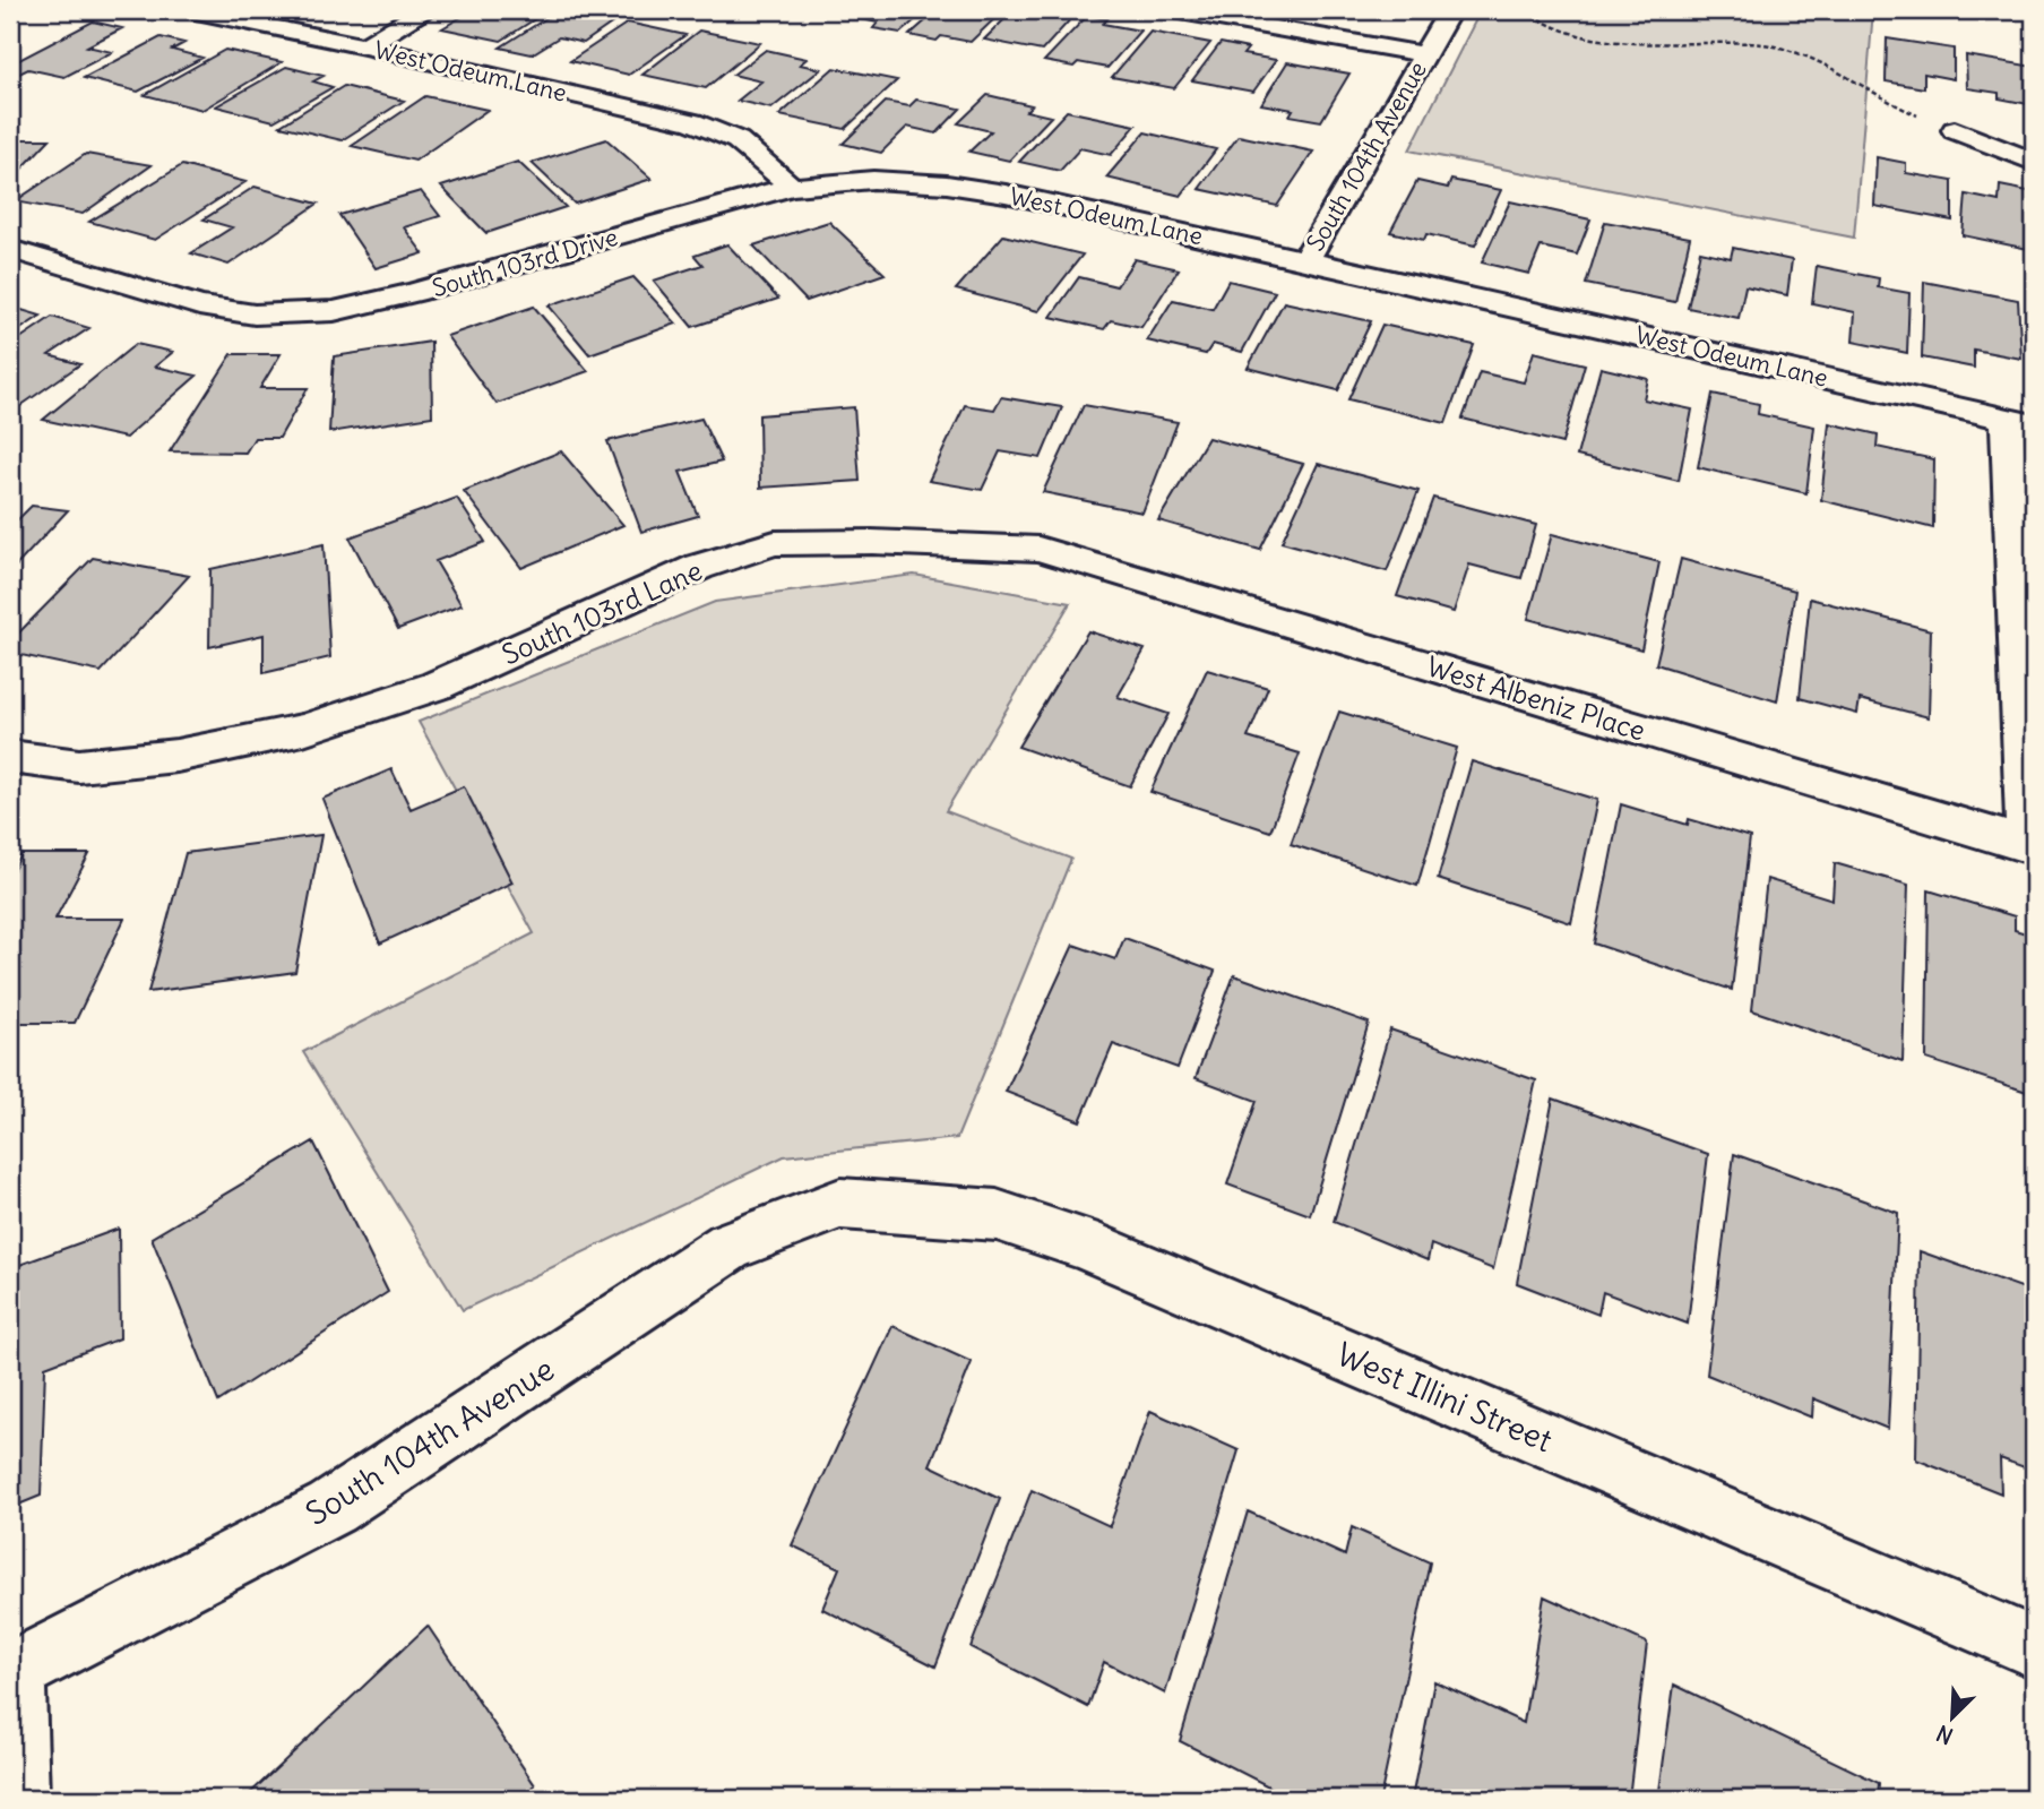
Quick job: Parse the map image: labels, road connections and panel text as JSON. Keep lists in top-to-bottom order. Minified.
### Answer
{"streets":{"street":["West Odeum Lane","South 104th Avenue","South 103rd Drive","South 103rd Lane","West Albeniz Place","West Illini Street"]},"crossings":[["West Odeum Lane","South 104th Avenue"],["West Odeum Lane","South 103rd Drive"],["South 104th Avenue","West Illini Street"],["South 103rd Lane","West Albeniz Place"]],"north":"bottom left"}
